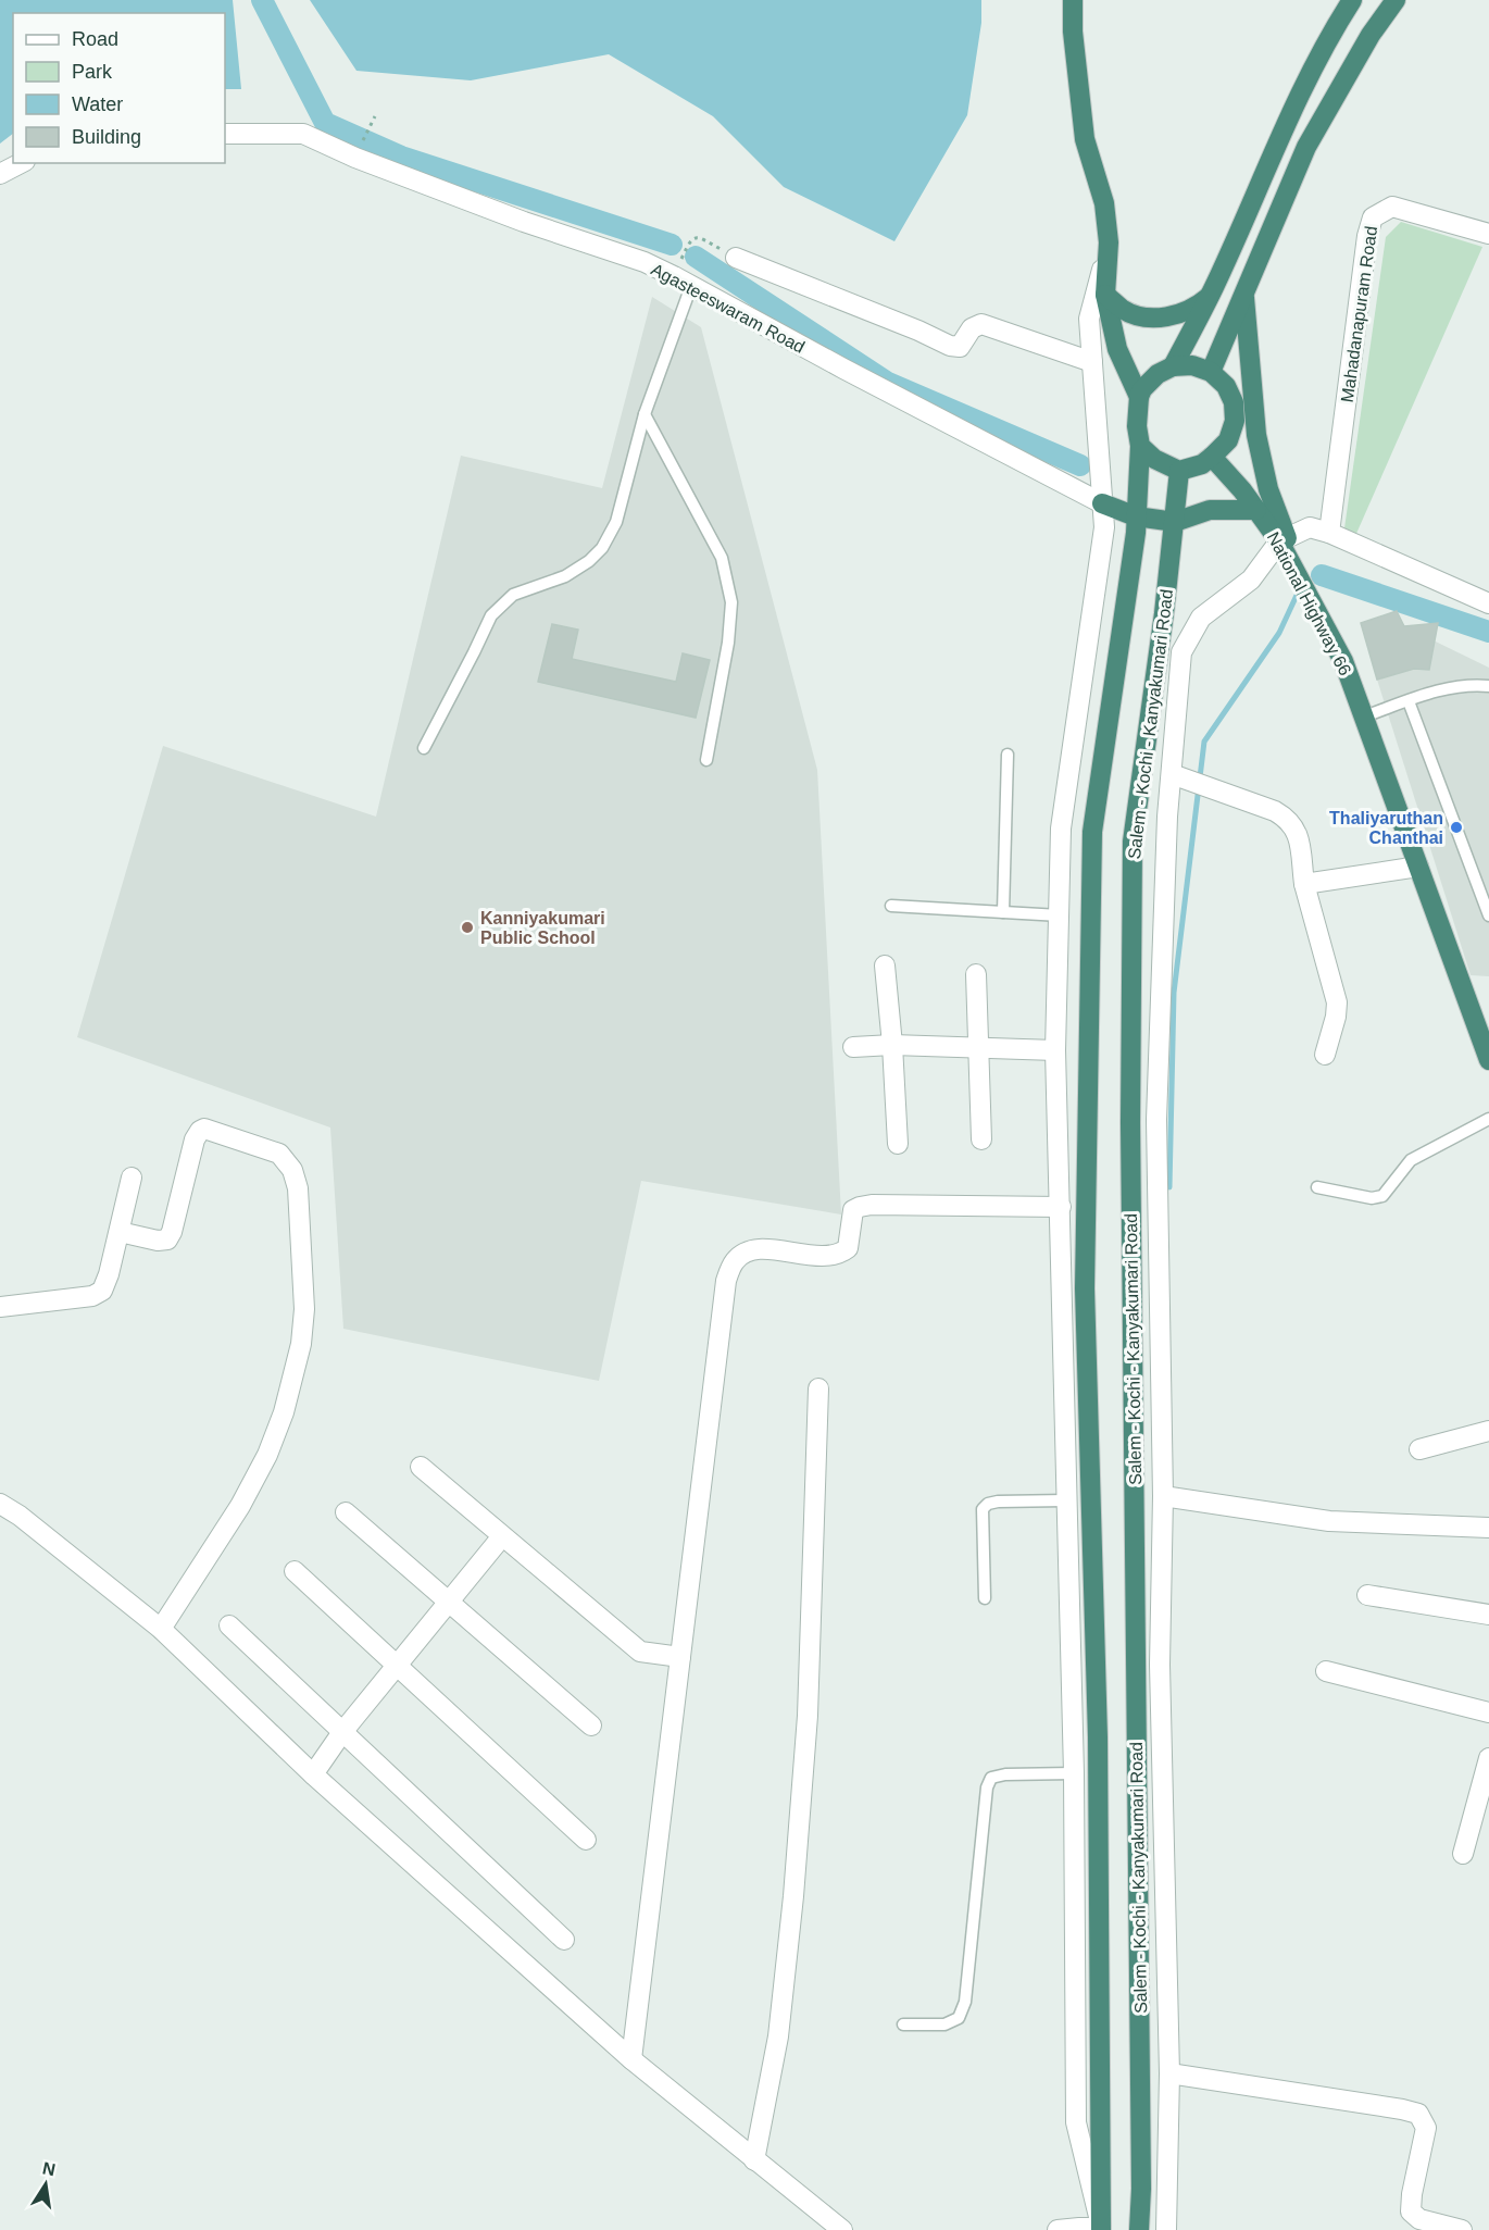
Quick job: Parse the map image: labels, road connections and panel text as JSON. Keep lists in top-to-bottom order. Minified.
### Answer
{"streets":{"highway":["National Highway 66","Salem - Kochi - Kanyakumari Road"],"street":["Agasteeswaram Road","Mahadanapuram Road"]},"crossings":[["National Highway 66","Salem - Kochi - Kanyakumari Road"]],"places":["Thaliyaruthan Chanthai","Kanniyakumari Public School"],"legend":["Road","Park","Water","Building"],"north":"top"}
